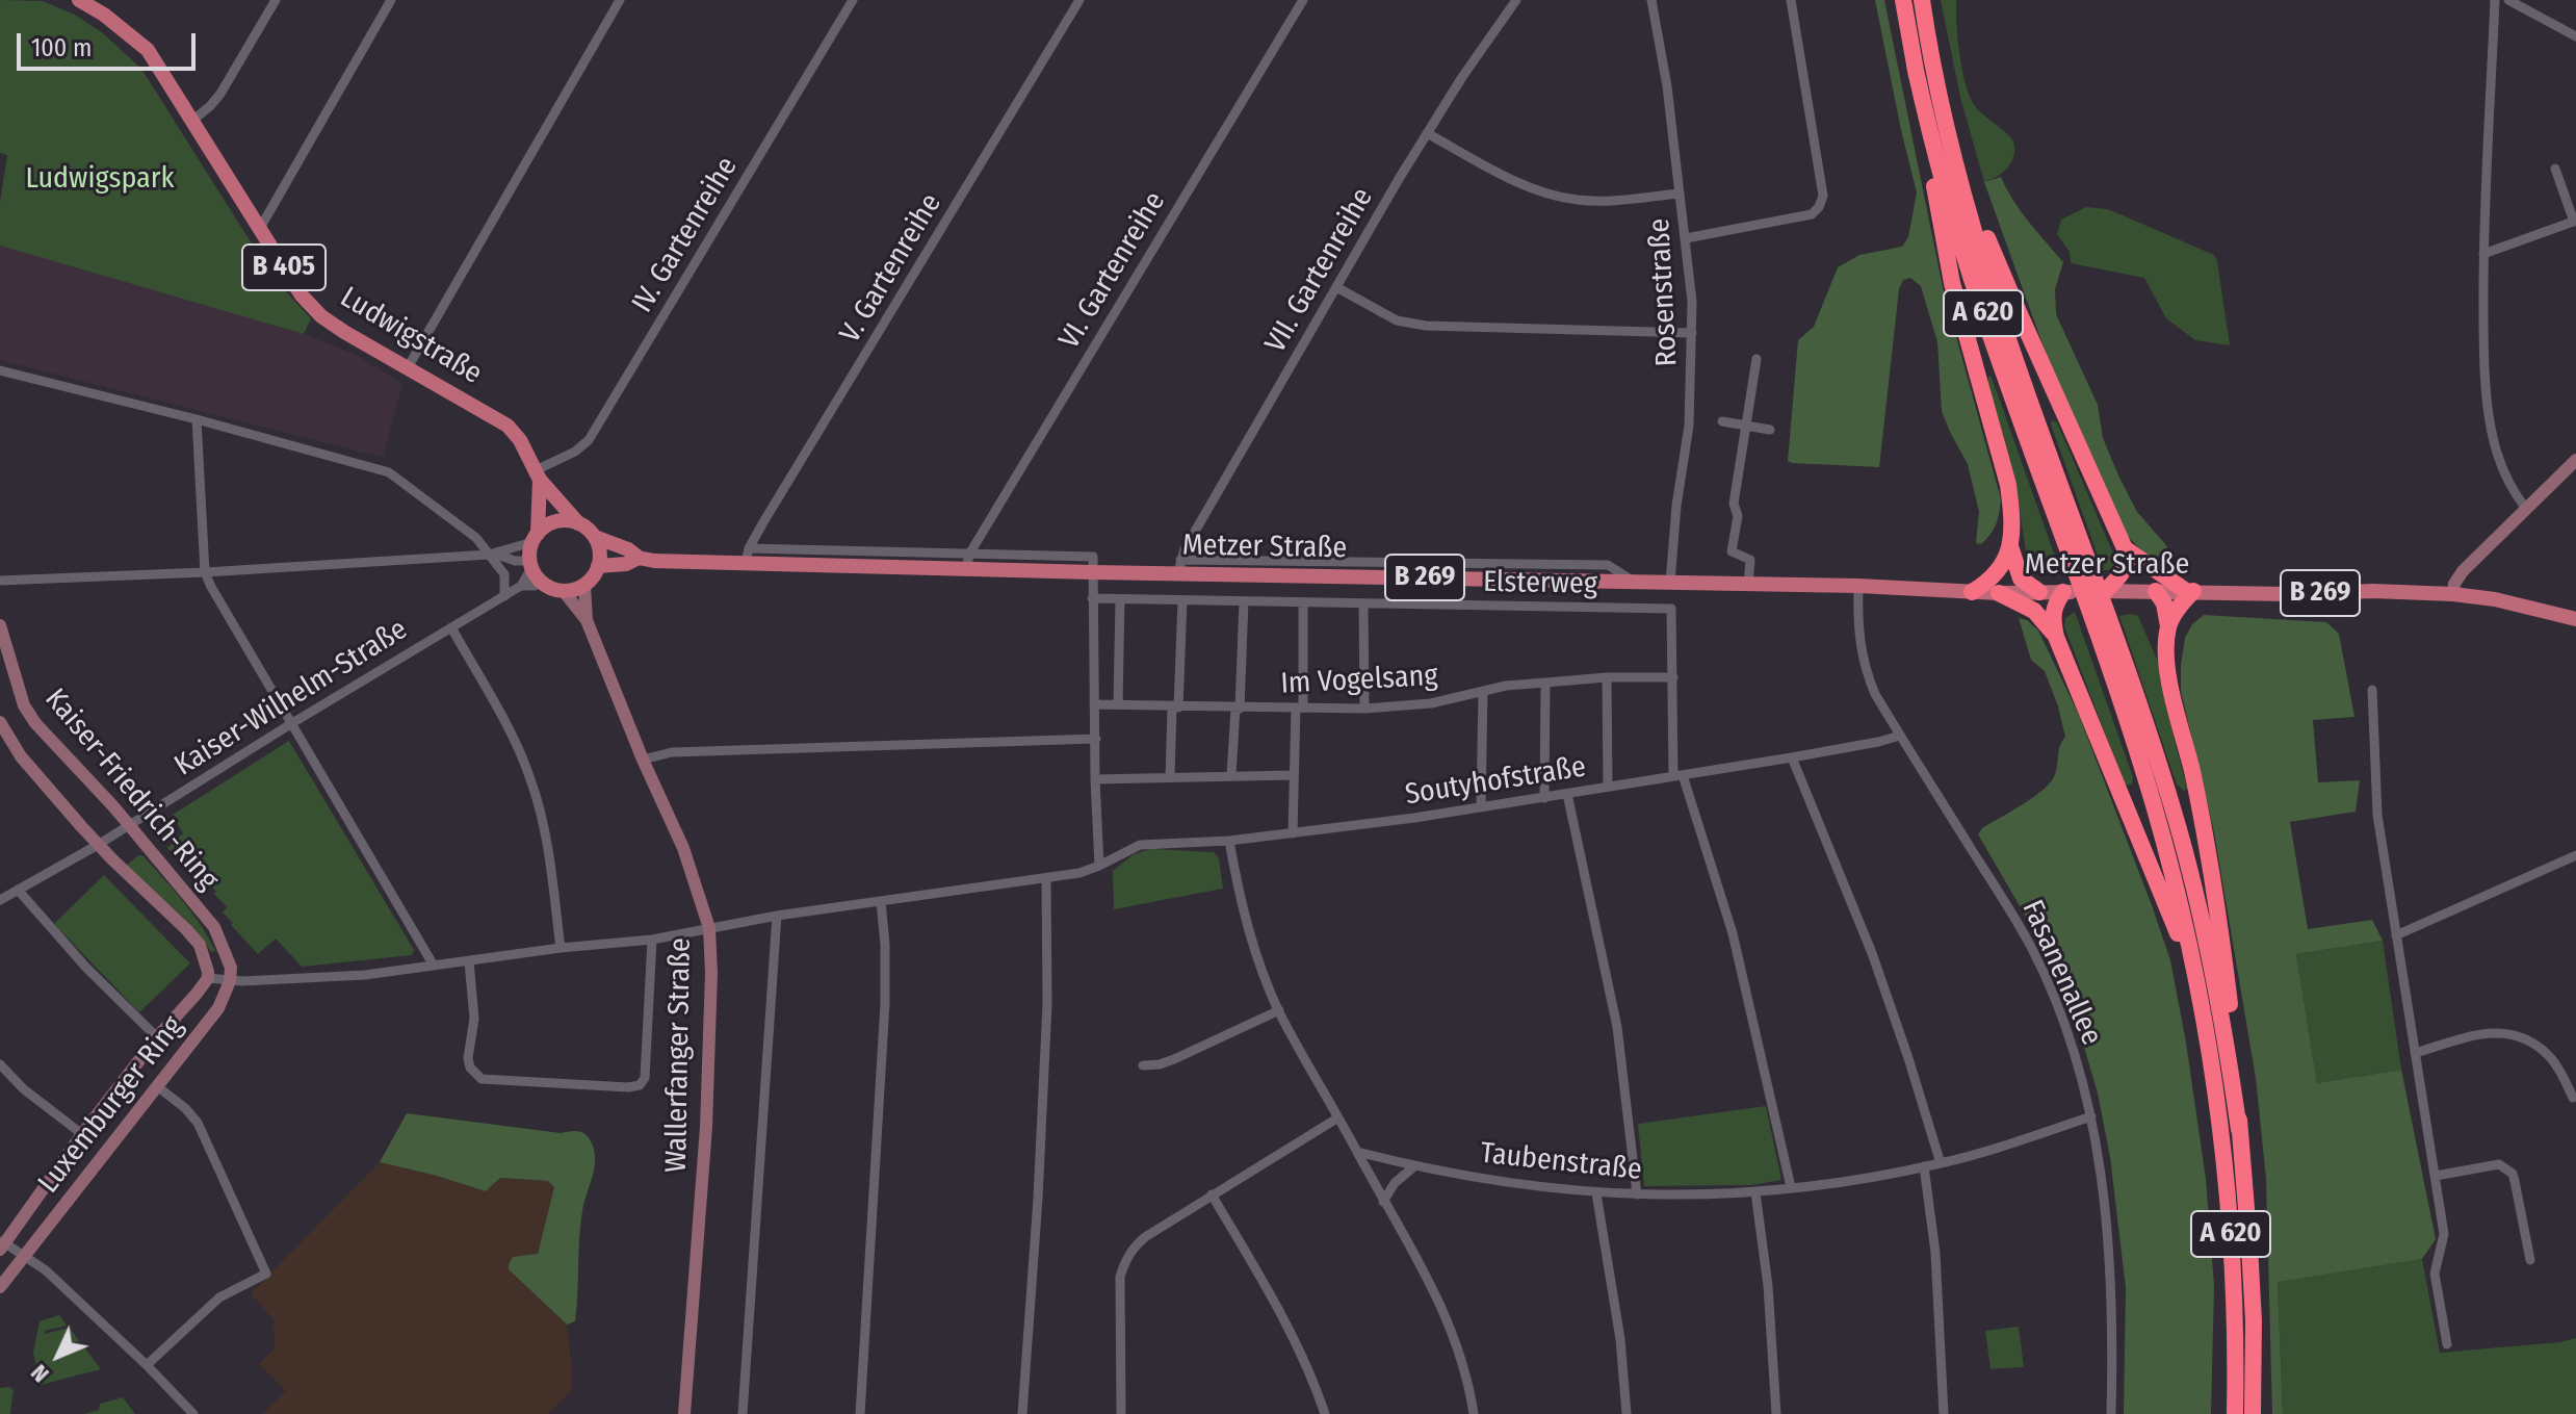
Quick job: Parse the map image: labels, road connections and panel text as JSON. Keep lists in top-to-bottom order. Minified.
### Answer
{"streets":{"highway":["A 620"],"main road":["B 405","Ludwigstraße","Metzer Straße","B 269"],"street":["IV. Gartenreihe","V. Gartenreihe","VI. Gartenreihe","VII. Gartenreihe","Rosenstraße","Elsterweg","Im Vogelsang","Kaiser-Wilhelm-Straße","Soutyhofstraße","Kaiser-Friedrich-Ring","Fasanenallee","Wallerfanger Straße","Luxemburger Ring","Taubenstraße"]},"crossings":[["IV. Gartenreihe","Ludwigstraße"],["V. Gartenreihe","Metzer Straße"],["VI. Gartenreihe","Metzer Straße"],["VII. Gartenreihe","Metzer Straße"],["Rosenstraße","Metzer Straße"],["Ludwigstraße","Metzer Straße"],["Ludwigstraße","Kaiser-Wilhelm-Straße"],["Ludwigstraße","Wallerfanger Straße"],["Metzer Straße","Kaiser-Wilhelm-Straße"],["Metzer Straße","Fasanenallee"],["Metzer Straße","Wallerfanger Straße"],["Elsterweg","Im Vogelsang"],["Elsterweg","Soutyhofstraße"],["Elsterweg","Taubenstraße"],["Kaiser-Wilhelm-Straße","Kaiser-Friedrich-Ring"],["Kaiser-Wilhelm-Straße","Wallerfanger Straße"],["Soutyhofstraße","Kaiser-Friedrich-Ring"],["Soutyhofstraße","Fasanenallee"],["Soutyhofstraße","Wallerfanger Straße"],["Soutyhofstraße","Luxemburger Ring"],["Kaiser-Friedrich-Ring","Luxemburger Ring"],["Fasanenallee","Taubenstraße"]],"parks":["Ludwigspark"],"scale_bar":"100 m","north":"bottom left"}
